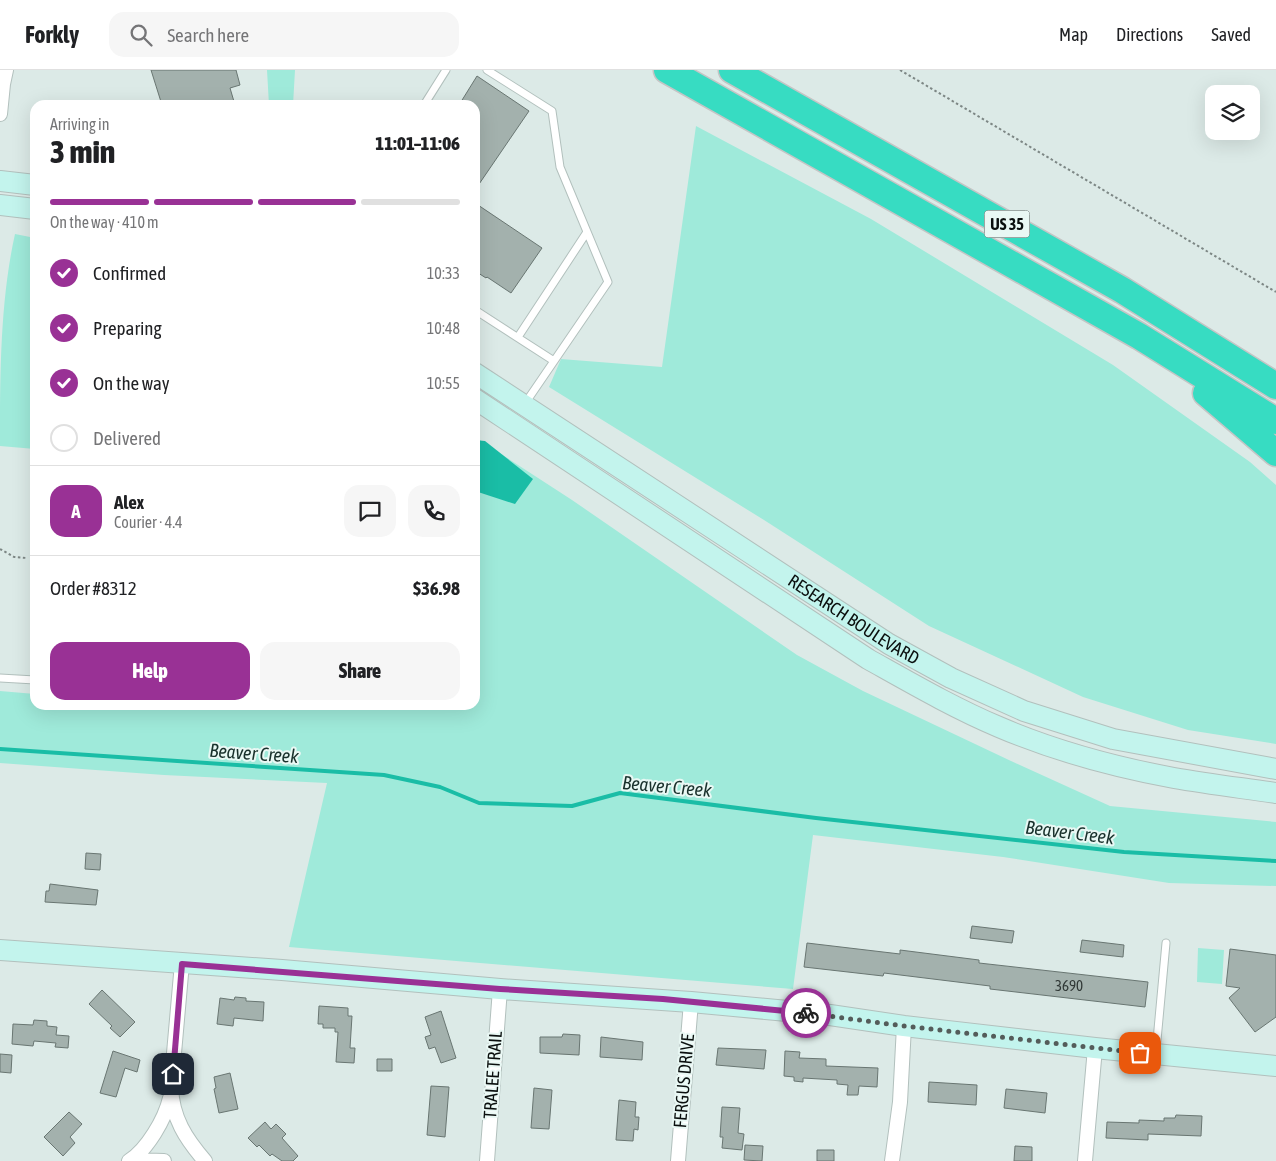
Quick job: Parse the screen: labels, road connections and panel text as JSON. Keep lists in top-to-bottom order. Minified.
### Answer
{"streets":{"highway":["US 35"],"main road":["RESEARCH BOULEVARD"],"street":["TRALEE TRAIL","FERGUS DRIVE"]},"water":["Beaver Creek"],"house_numbers":["3690"],"page":{"header":"Forkly","search":"Search here","nav":["Map","Directions","Saved"],"heading":["3 min","Arriving in","11:01–11:06"],"panel":["Alex","Courier · 4.4","Order #8312","$36.98"],"bar":"On the way · 410 m","list":[["Confirmed","10:33"],["Preparing","10:48"],["On the way","10:55"],"Delivered"],"round":"A","buttons":["Help","Share"]}}
